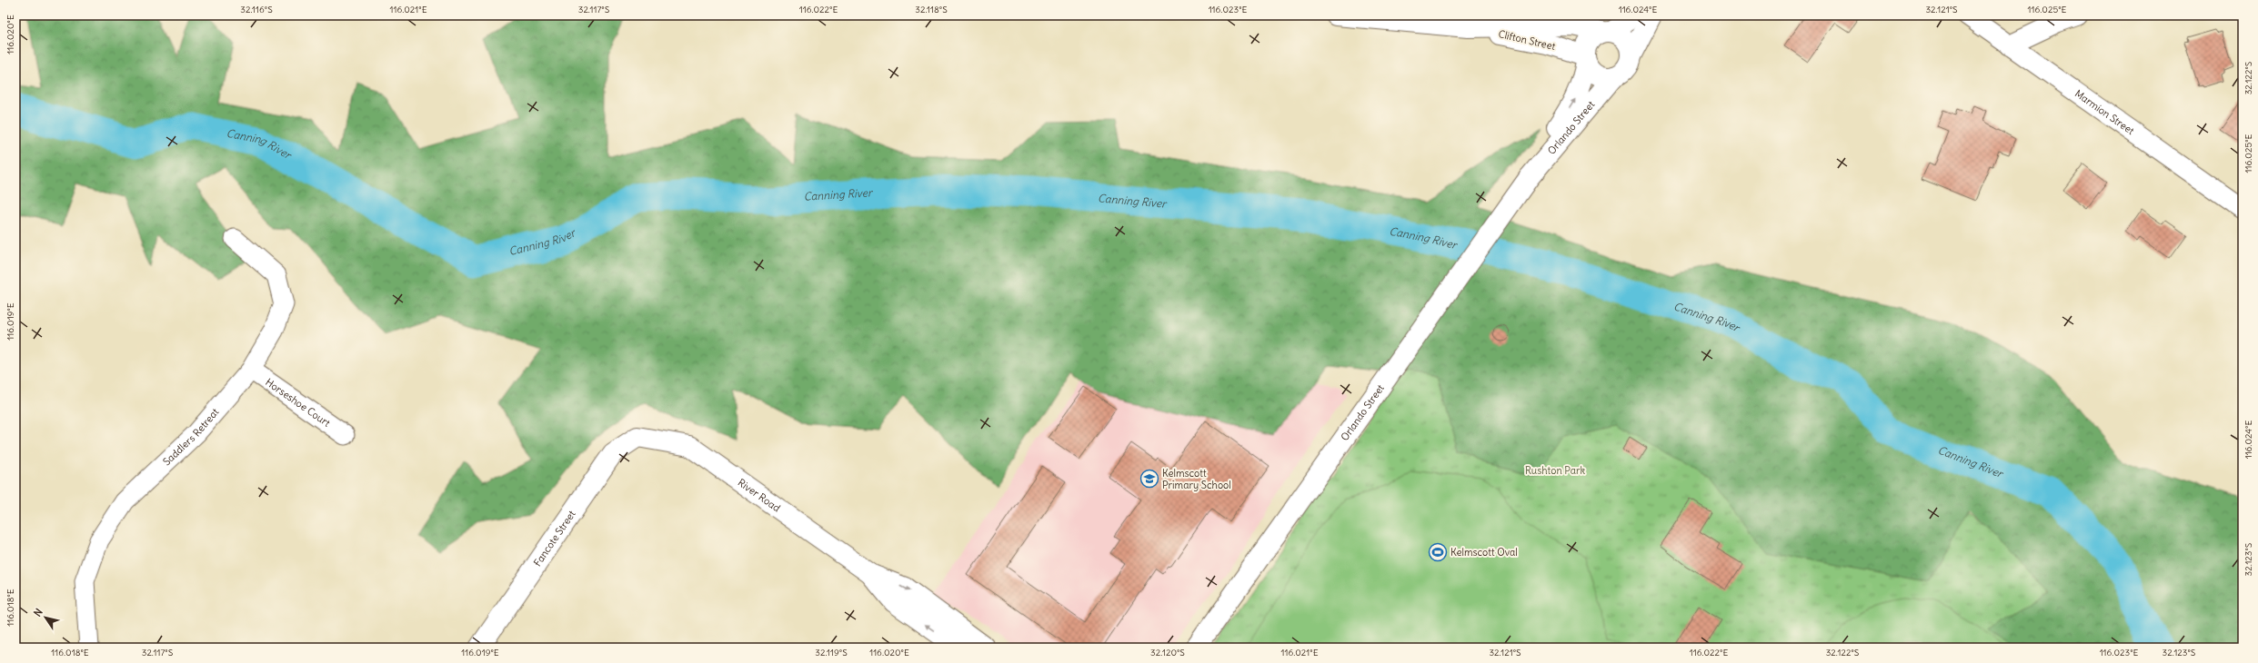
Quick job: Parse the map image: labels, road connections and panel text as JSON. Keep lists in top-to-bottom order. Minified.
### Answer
{"streets":{"main road":["Clifton Street","Orlando Street","River Road","Fancote Street"],"street":["Marmion Street","Horseshoe Court","Saddlers Retreat"]},"crossings":[["Clifton Street","Orlando Street"],["Horseshoe Court","Saddlers Retreat"],["River Road","Fancote Street"]],"water":["Canning River"],"parks":["Rushton Park"],"places":{"school or university":["Kelmscott Primary School"],"sports":["Kelmscott Oval"]},"north":"top left","coordinates":["32.116°S","116.021°E","32.117°S","116.022°E","32.118°S","116.023°E","116.024°E","32.121°S","116.025°E","116.020°E","32.122°S","116.019°E","32.123°S","116.018°E","32.119°S","32.120°S"]}
